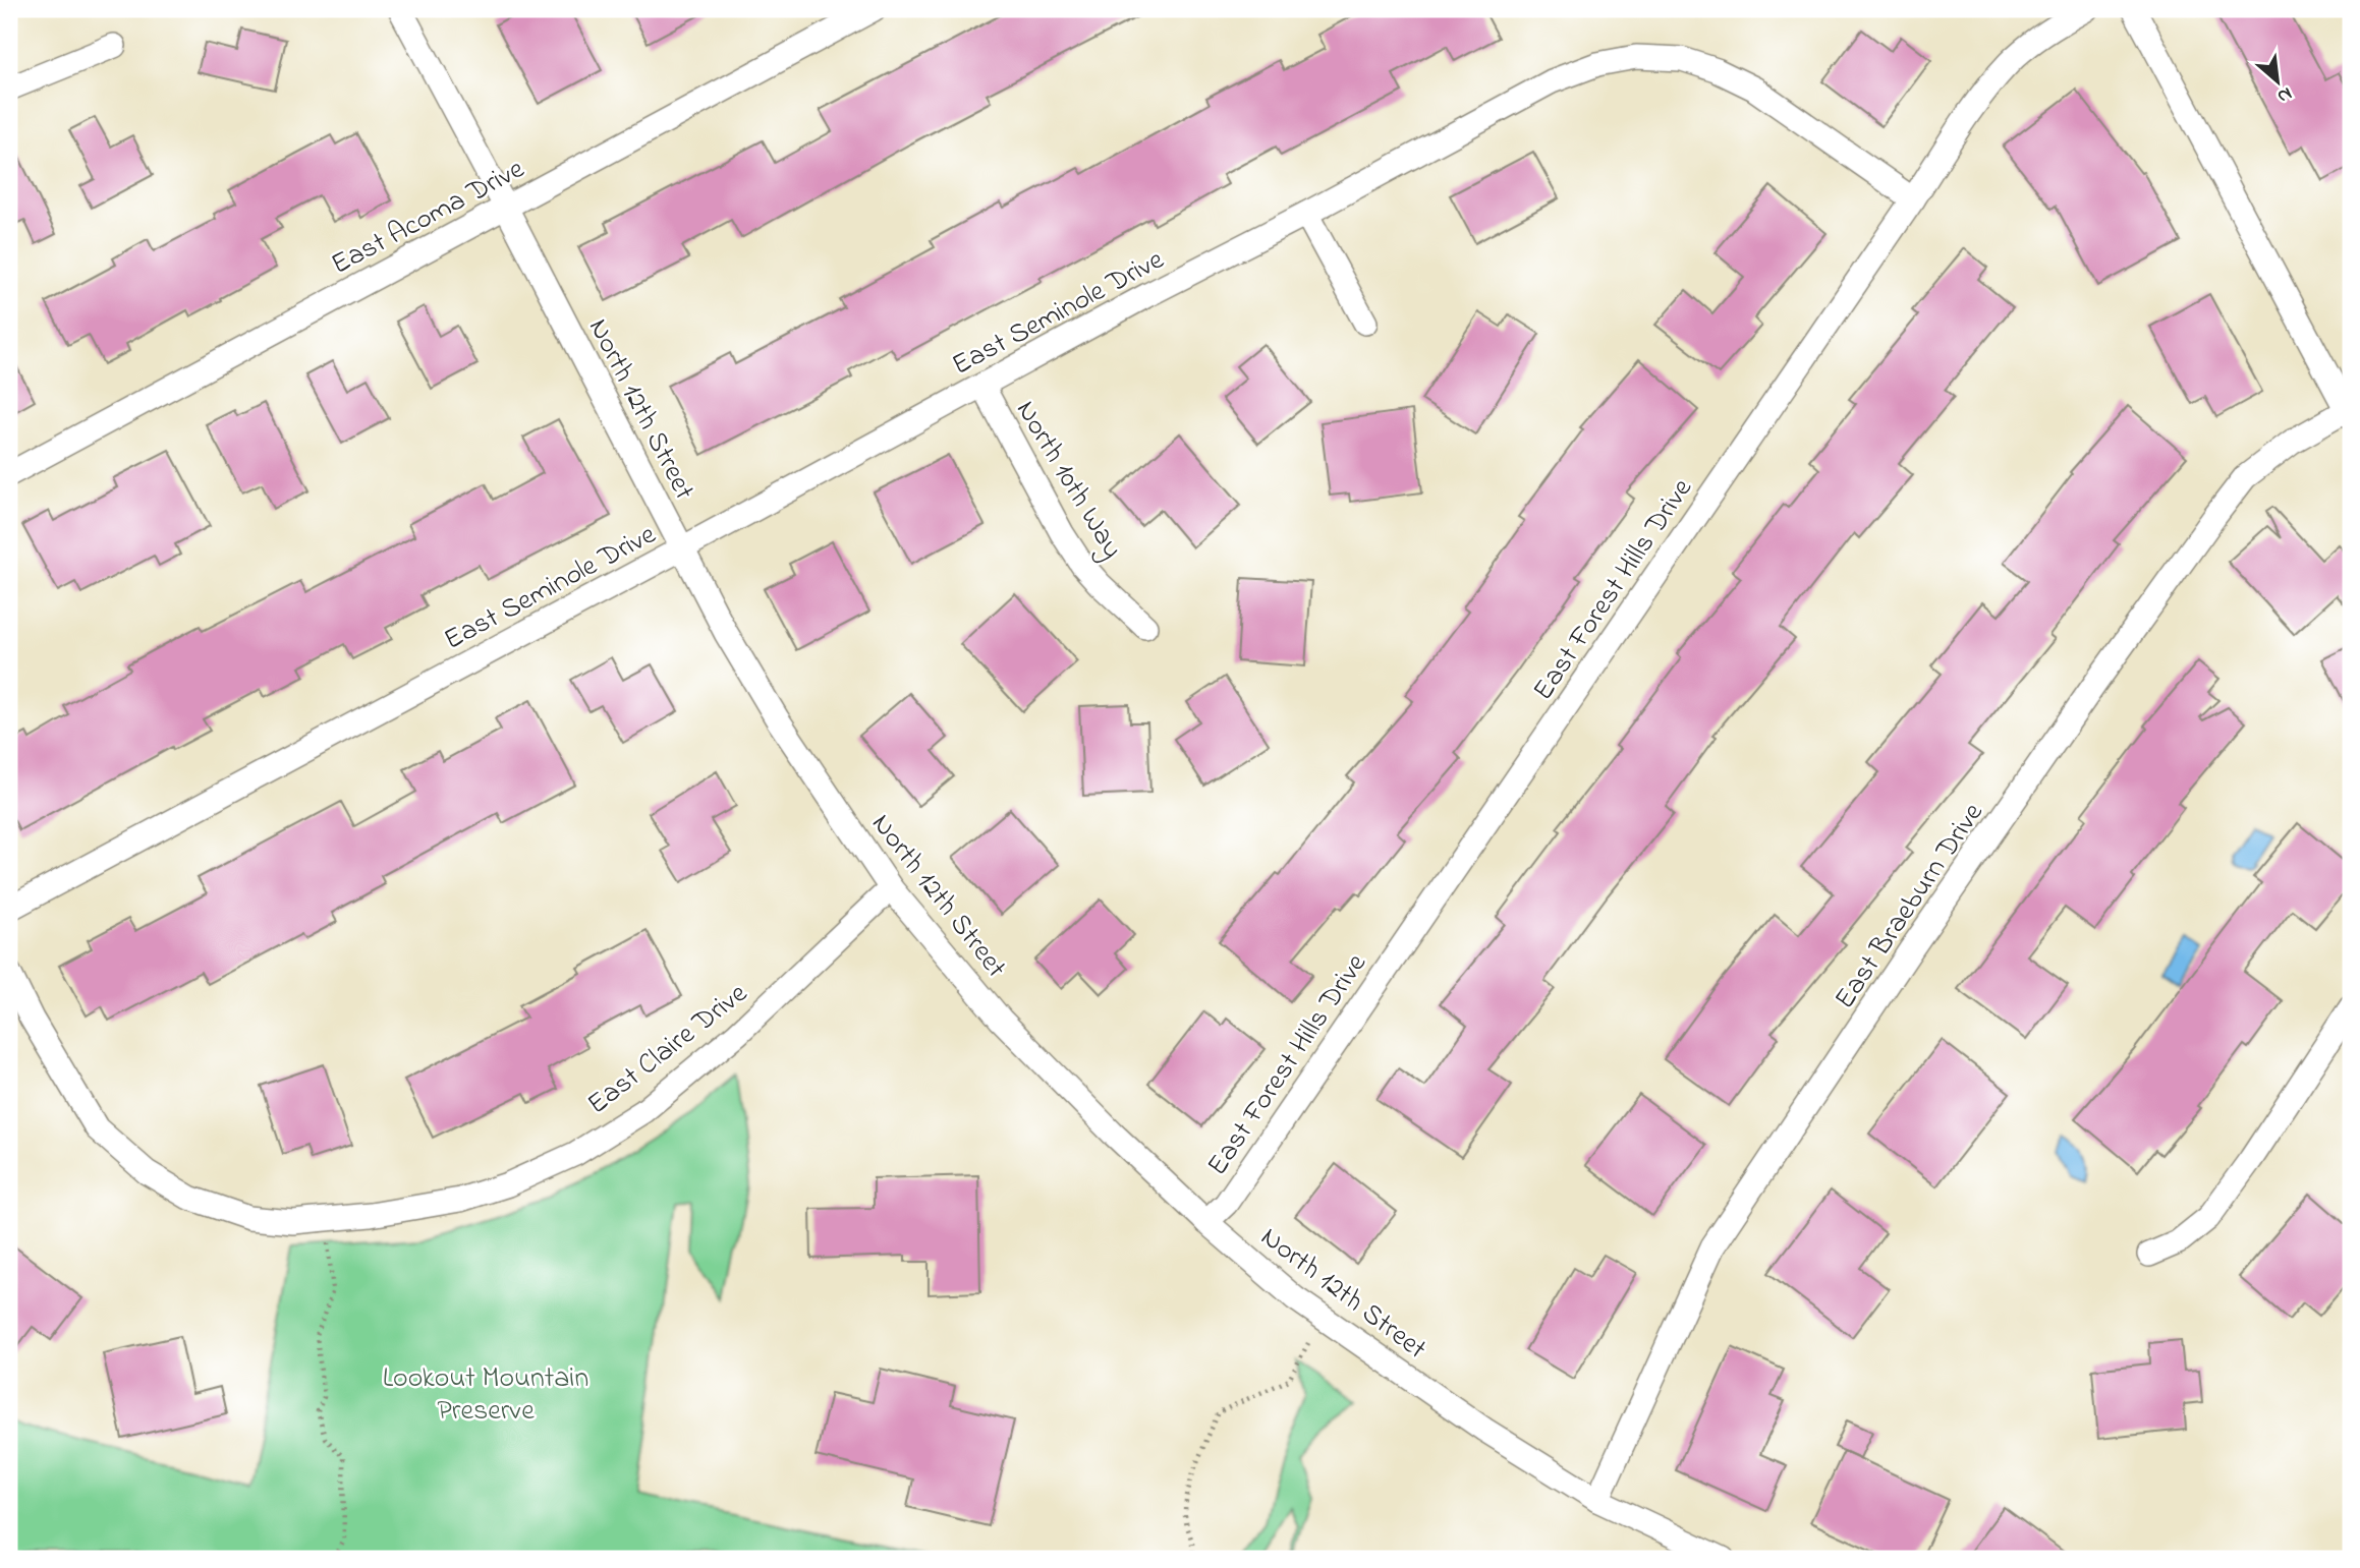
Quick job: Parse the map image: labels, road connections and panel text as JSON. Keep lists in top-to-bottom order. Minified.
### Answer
{"streets":{"street":["East Acoma Drive","East Seminole Drive","North 12th Street","North 10th Way","East Forest Hills Drive","East Braeburn Drive","East Claire Drive"]},"crossings":[["East Acoma Drive","North 12th Street"],["East Seminole Drive","North 12th Street"],["East Seminole Drive","North 10th Way"],["East Seminole Drive","East Forest Hills Drive"],["North 12th Street","East Forest Hills Drive"],["North 12th Street","East Braeburn Drive"],["North 12th Street","East Claire Drive"]],"parks":["Lookout Mountain Preserve"],"north":"bottom right"}
